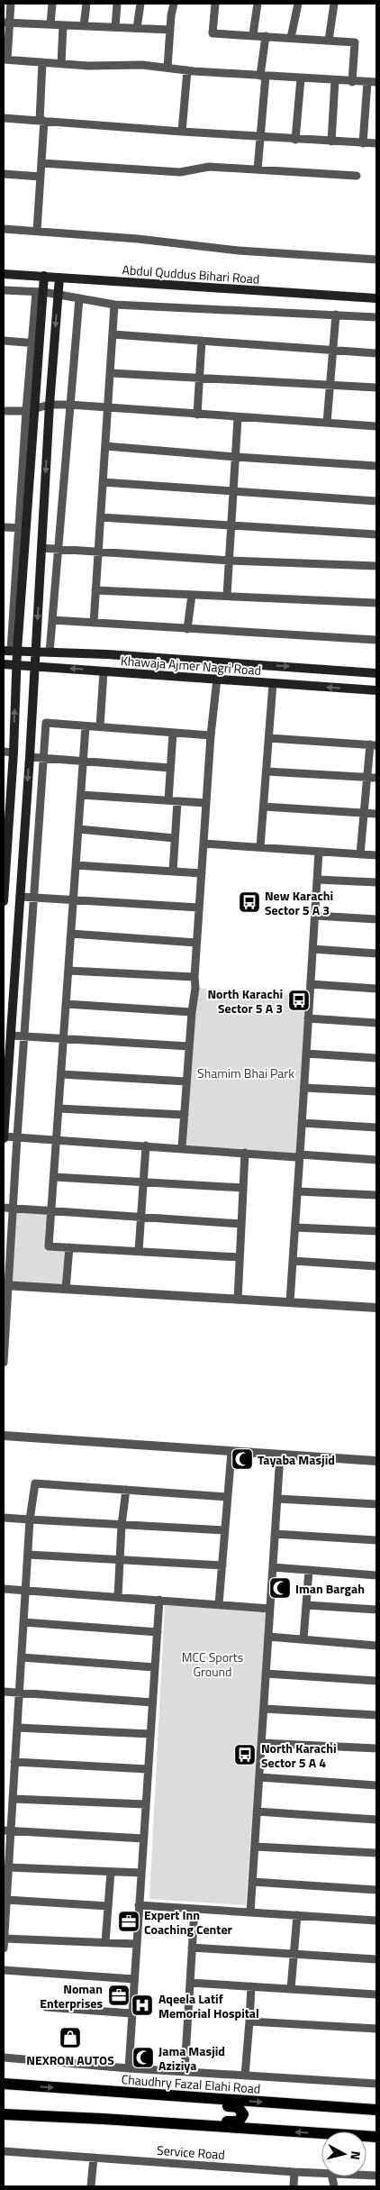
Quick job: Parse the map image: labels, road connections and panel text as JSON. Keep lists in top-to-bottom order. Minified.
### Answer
{"streets":{"main road":["Abdul Quddus Bihari Road","Khawaja Ajmer Nagri Road","Chaudhry Fazal Elahi Road"],"street":["Service Road"]},"parks":["Shamim Bhai Park","MCC Sports Ground"],"places":{"bus stop":["New Karachi Sector 5 A 3","North Karachi Sector 5 A 3","North Karachi Sector 5 A 4"],"mosque":["Tayaba Masjid","Iman Bargah","Jama Masjid Aziziya"],"office":["Expert Inn Coaching Center","Noman Enterprises"],"hospital":["Aqeela Latif Memorial Hospital"],"shop":["NEXRON AUTOS"]},"north":"right"}
